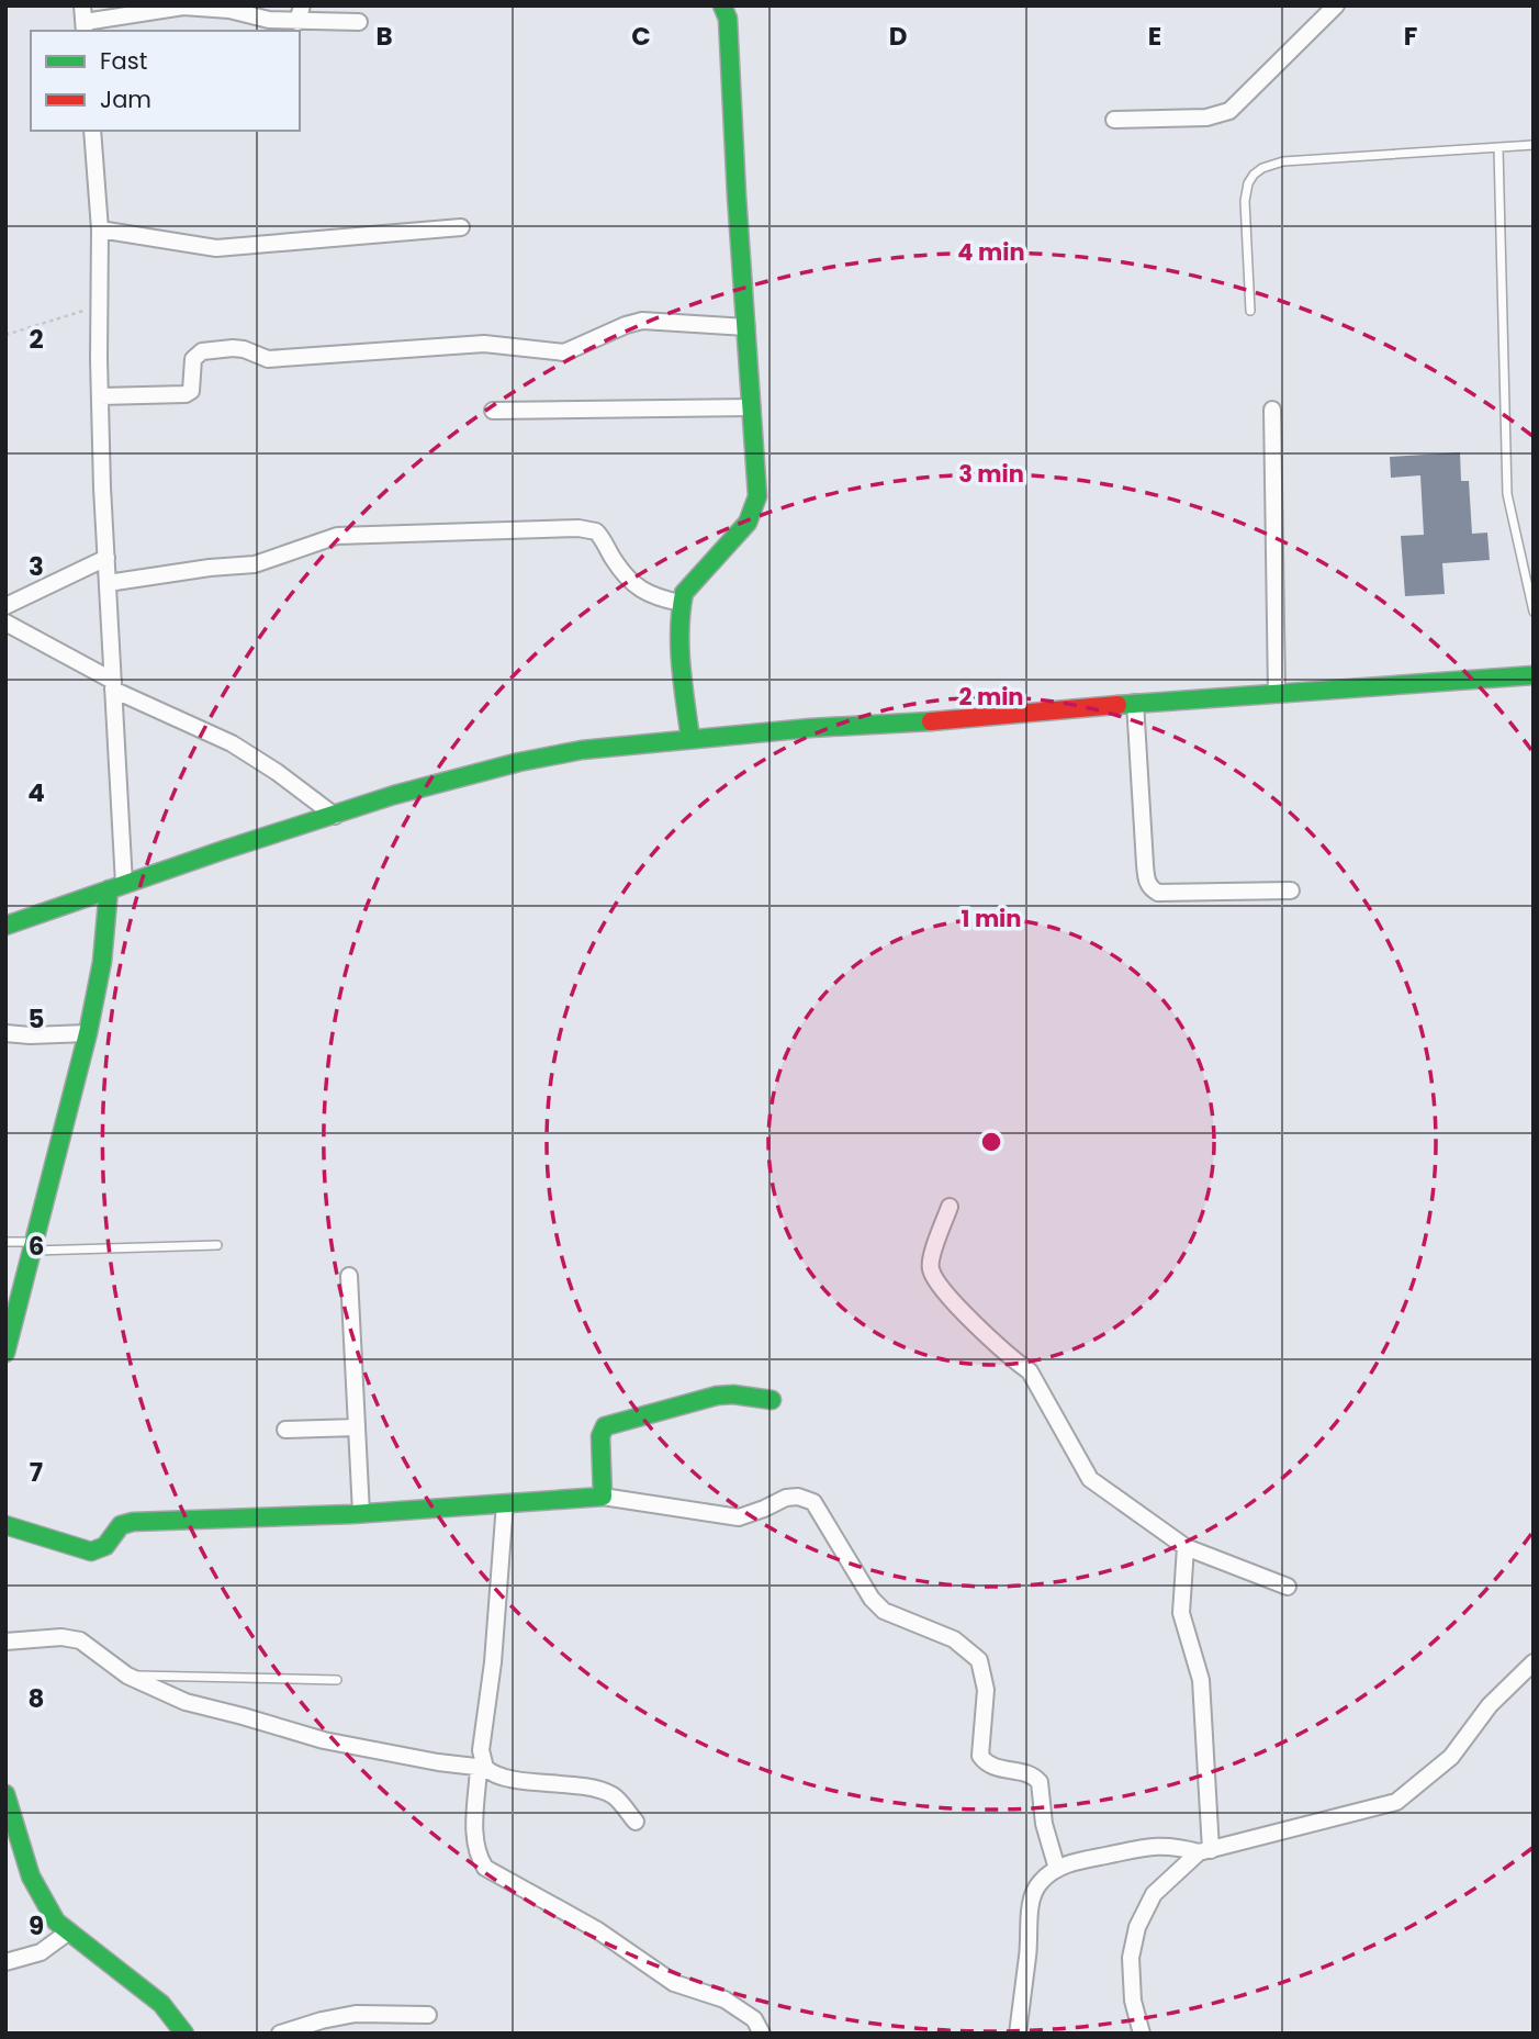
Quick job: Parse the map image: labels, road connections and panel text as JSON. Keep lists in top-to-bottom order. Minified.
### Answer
{"legend":["Fast","Jam"],"grid":{"columns":["B","C","D","E","F"],"rows":["2","3","4","5","6","7","8","9"]},"rings":["4 min","3 min","2 min","1 min"]}
